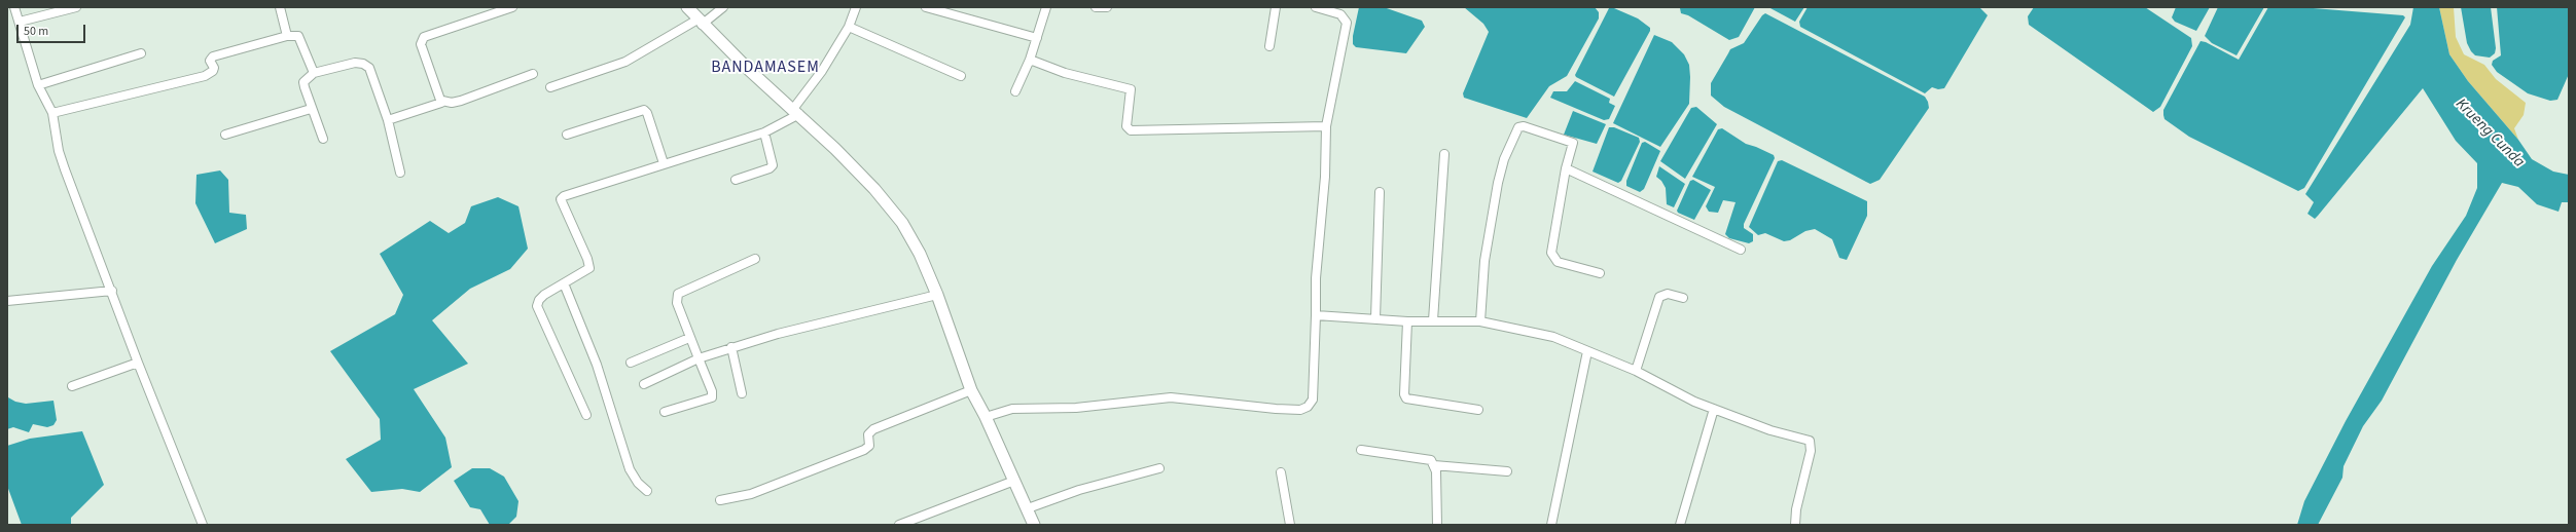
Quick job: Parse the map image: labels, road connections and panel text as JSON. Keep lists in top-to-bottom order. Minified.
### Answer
{"districts":["BANDAMASEM"],"water":["Krueng Cunda"],"scale_bar":"50 m"}
